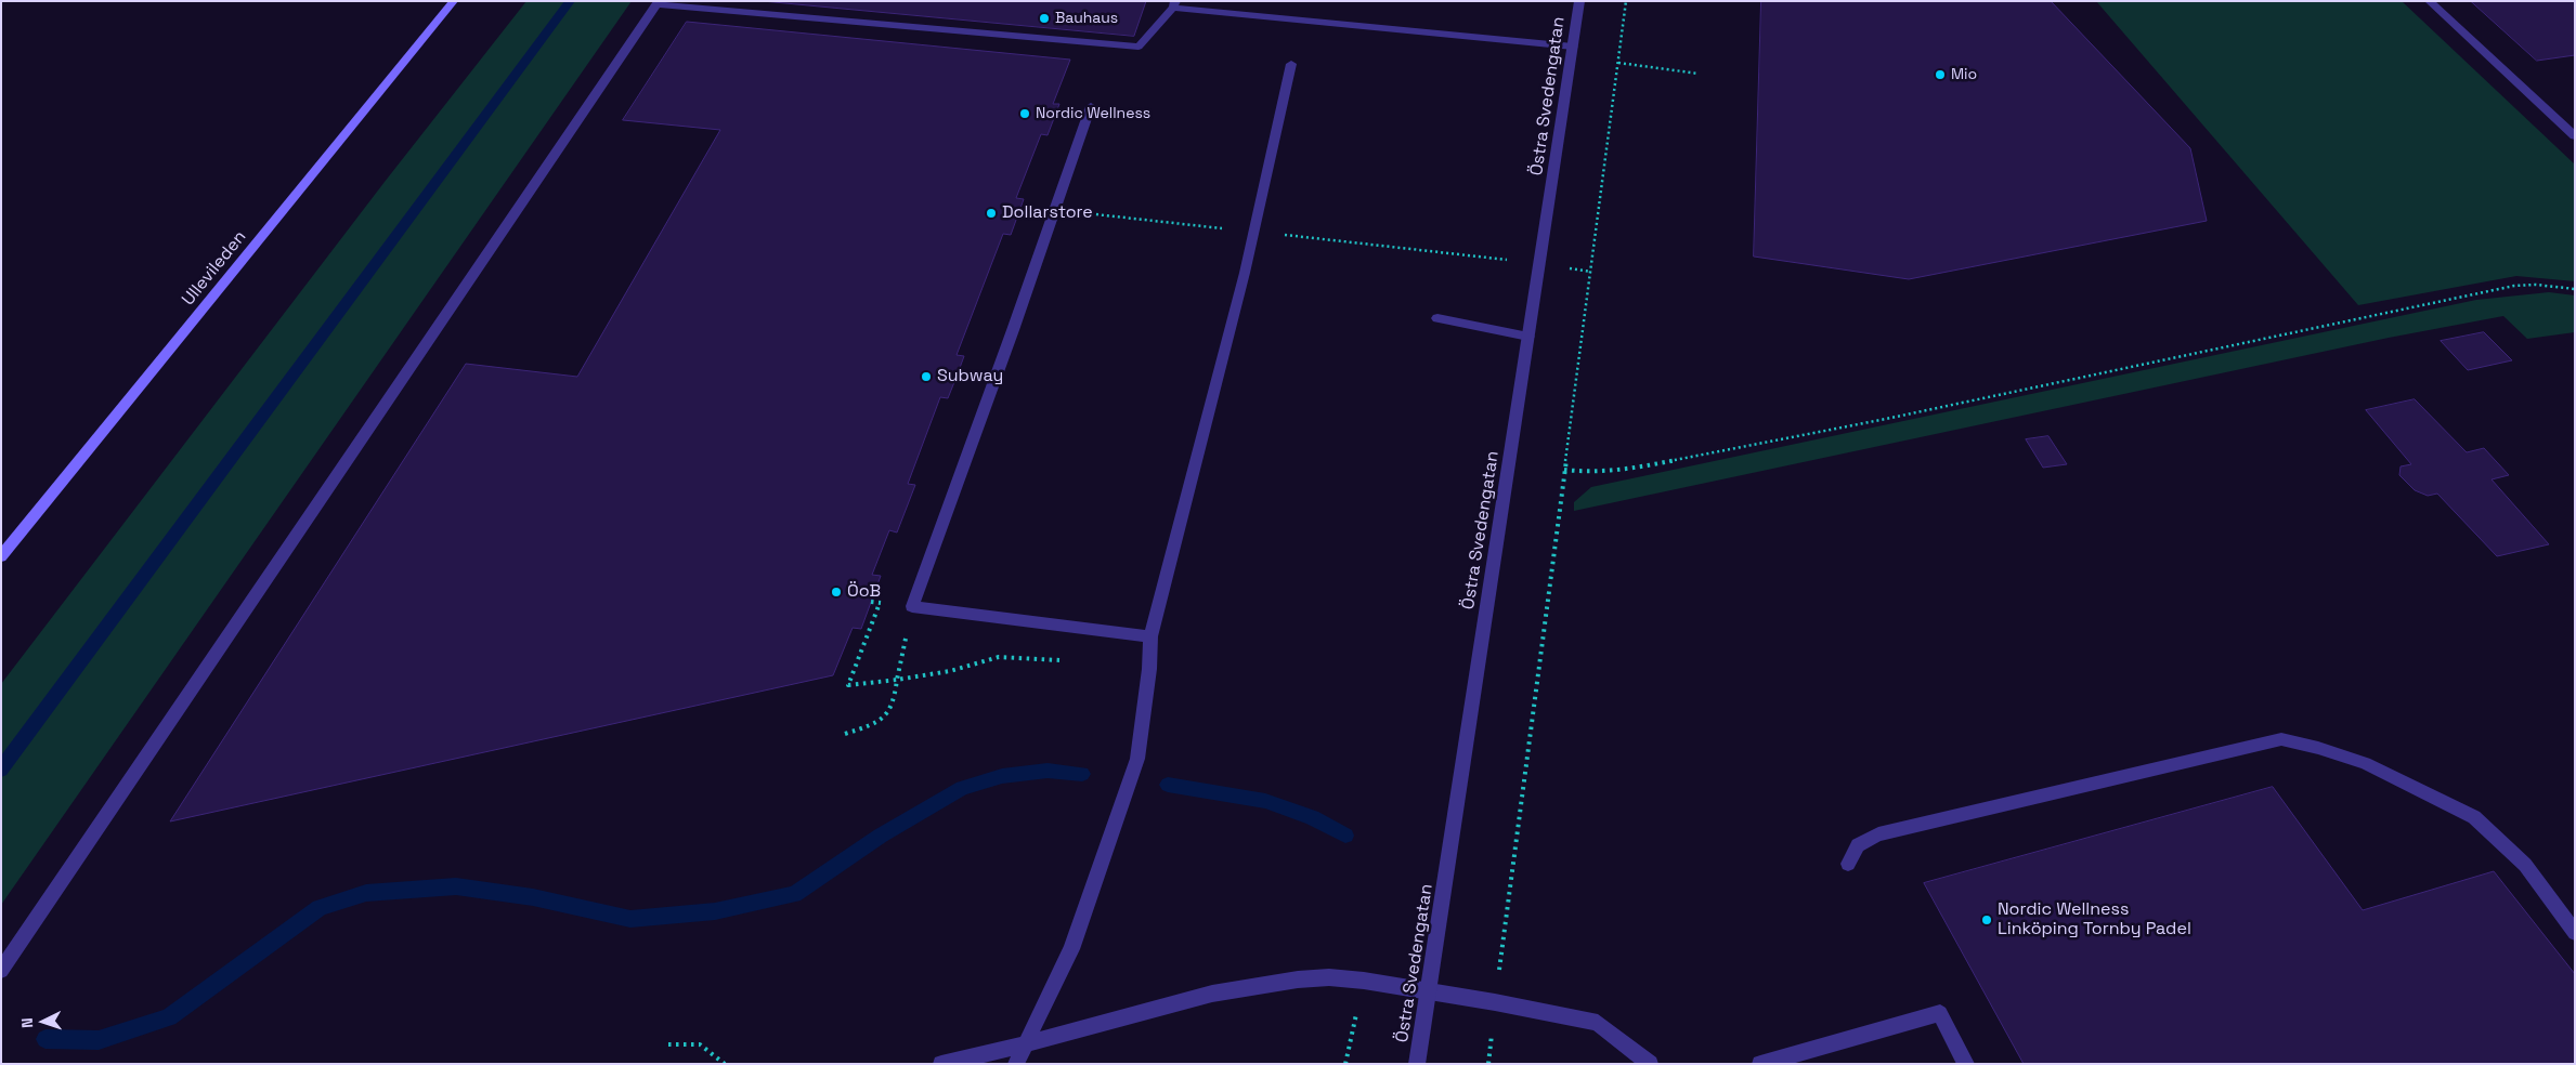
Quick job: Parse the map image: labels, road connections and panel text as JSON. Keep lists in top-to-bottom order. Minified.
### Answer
{"streets":{"main road":["Ullevileden"],"street":["Östra Svedengatan"]},"places":["Bauhaus","Mio","Nordic Wellness","Dollarstore","Subway","ÖoB","Nordic Wellness Linköping Tornby Padel"],"north":"left"}
